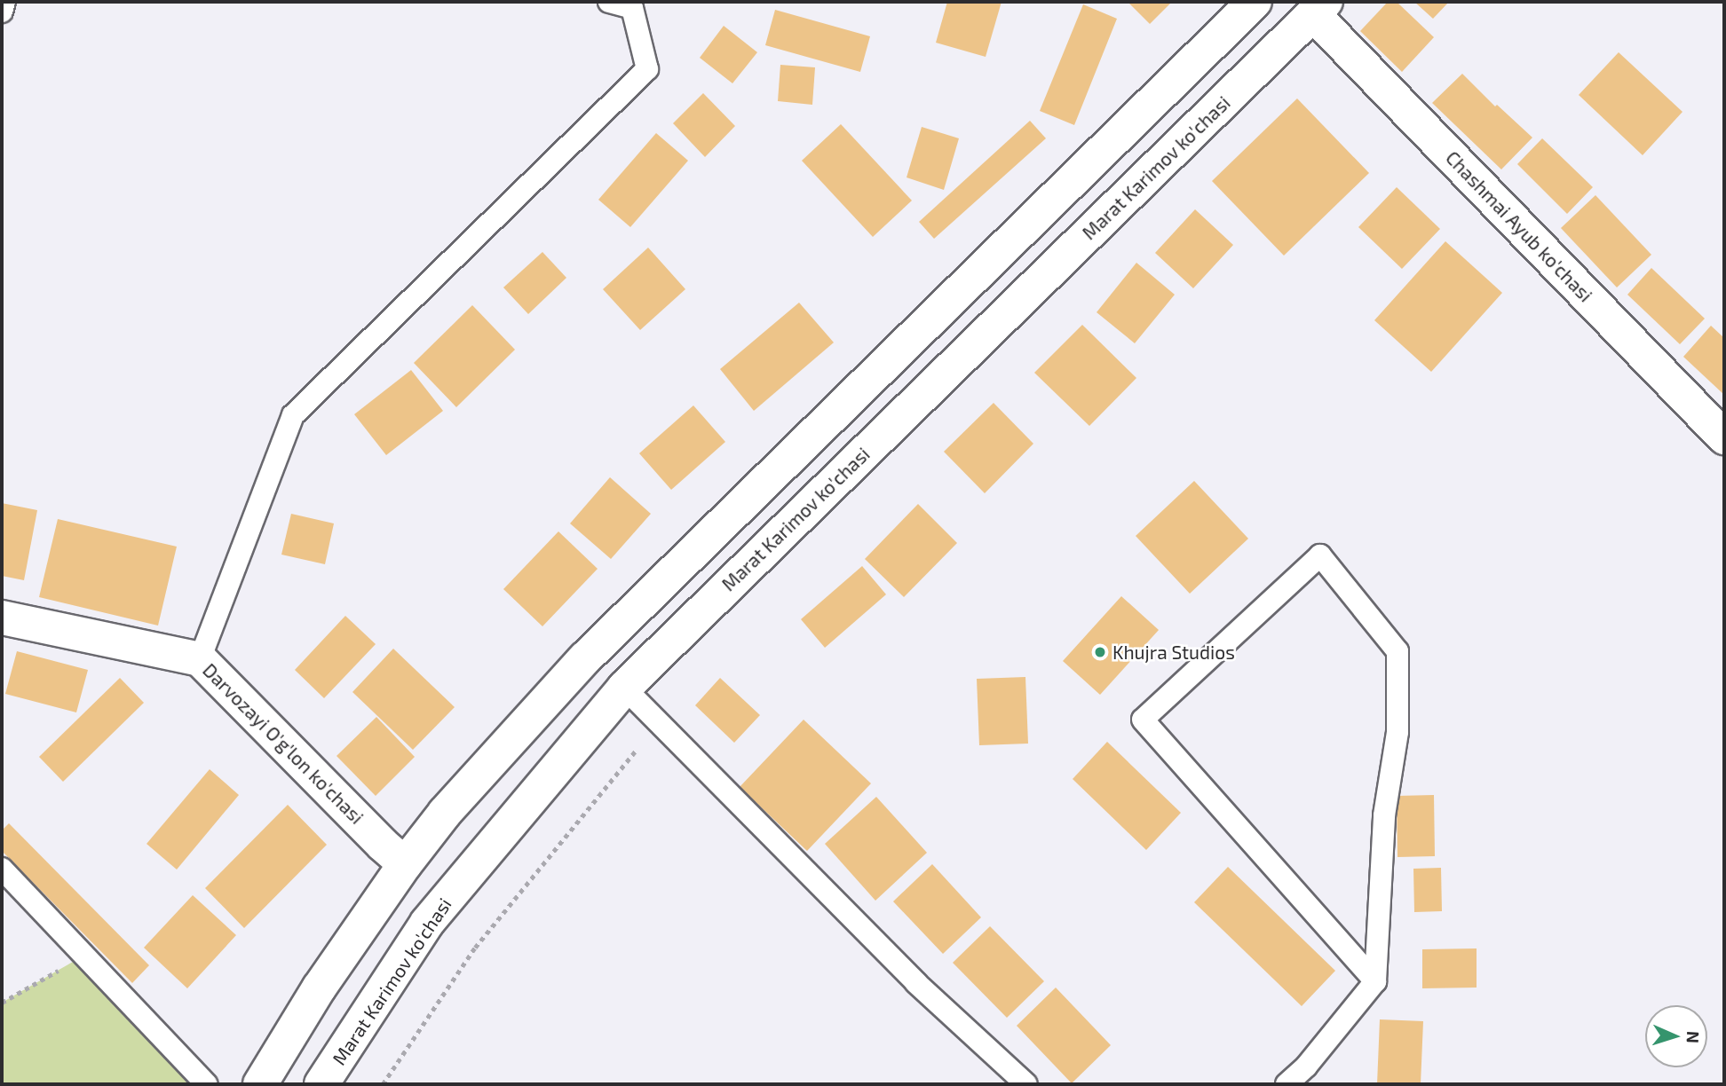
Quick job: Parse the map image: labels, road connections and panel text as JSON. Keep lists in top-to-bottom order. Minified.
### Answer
{"streets":{"main road":["Marat Karimov ko'chasi","Chashmai Ayub ko'chasi","Darvozayi O'g'lon ko'chasi"]},"crossings":[["Marat Karimov ko'chasi","Chashmai Ayub ko'chasi"]],"places":["Khujra Studios"],"north":"right"}
